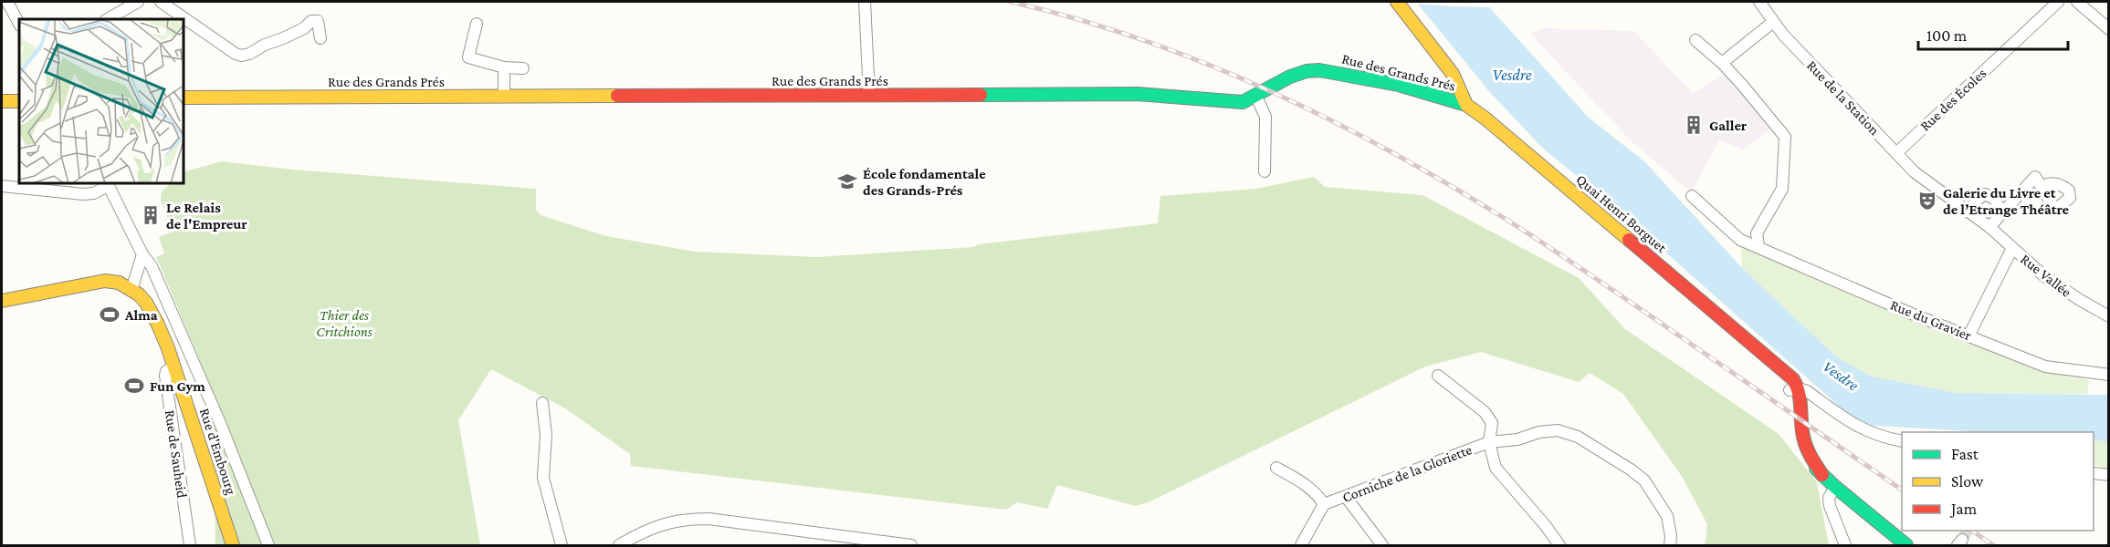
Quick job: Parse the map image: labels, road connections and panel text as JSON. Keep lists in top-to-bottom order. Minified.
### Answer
{"streets":{"main road":["Rue des Grands Prés","Quai Henri Borguet","Rue d'Embourg"],"street":["Rue de la Station","Rue des Écoles","Rue Vallée","Rue du Gravier","Rue de Sauheid","Corniche de la Gloriette"]},"crossings":[["Rue des Grands Prés","Quai Henri Borguet"],["Rue de la Station","Rue des Écoles"],["Rue de la Station","Rue Vallée"],["Rue d'Embourg","Rue de Sauheid"]],"water":["Vesdre"],"parks":["Thier des Critchions"],"places":{"building":["Galler","Le Relais de l'Empreur"],"school or university":["École fondamentale des Grands-Prés"],"theatre":["Galerie du Livre et de l’Etrange Théâtre"],"sports":["Alma","Fun Gym"]},"legend":["Fast","Slow","Jam"],"scale_bar":"100 m"}
